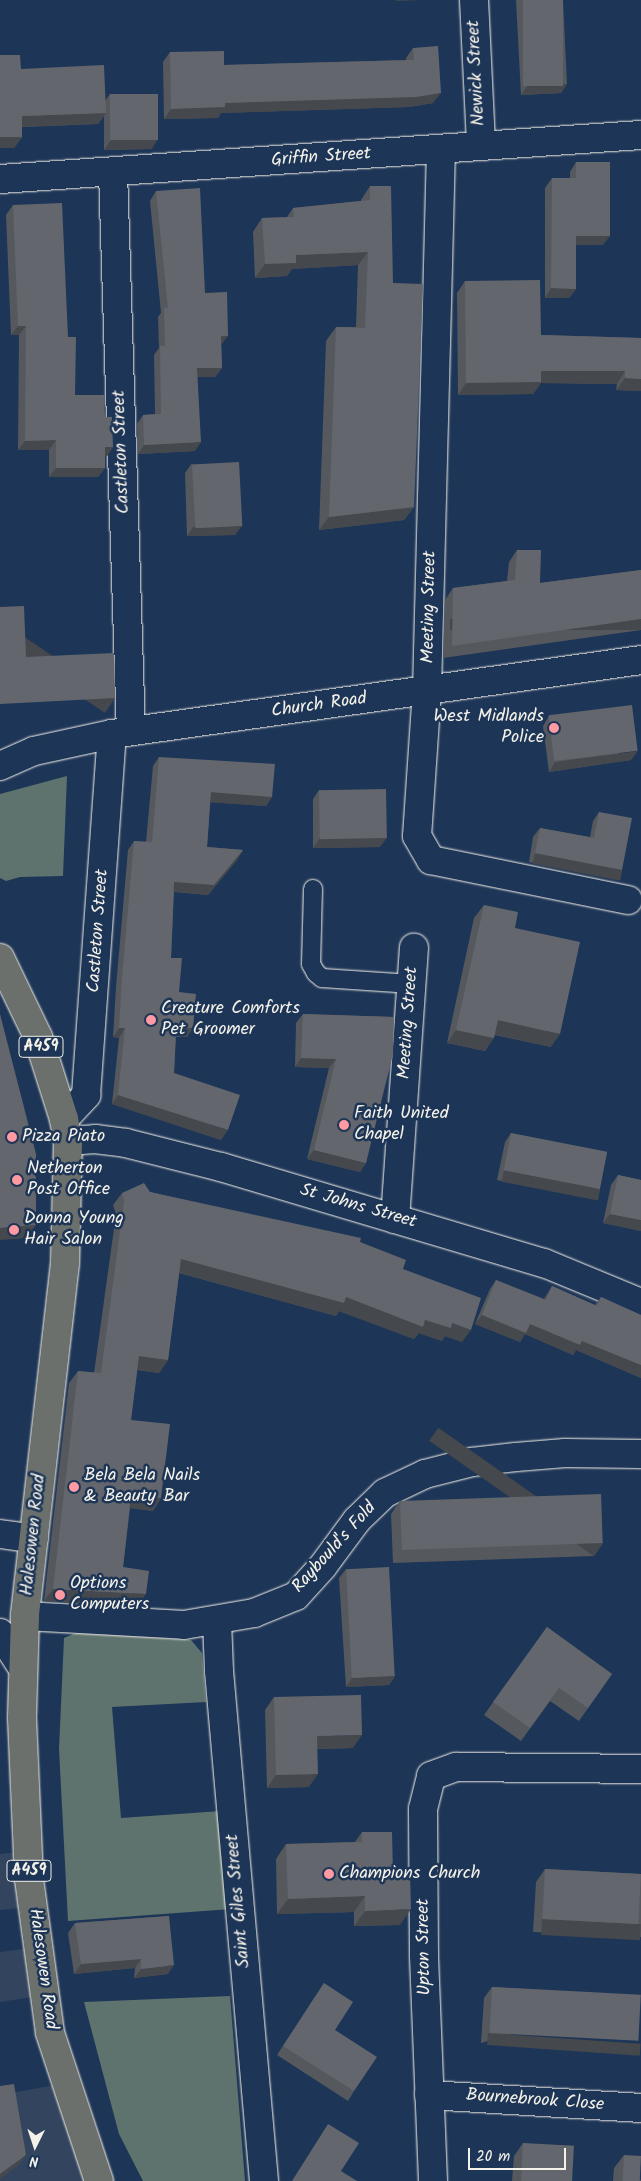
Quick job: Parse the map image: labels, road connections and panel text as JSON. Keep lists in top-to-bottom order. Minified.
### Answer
{"streets":{"main road":["A459","Halesowen Road"],"street":["Newick Street","Griffin Street","Castleton Street","Meeting Street","Church Road","St Johns Street","Raybould's Fold","Saint Giles Street","Upton Street","Bournebrook Close"]},"crossings":[["Newick Street","Griffin Street"],["Griffin Street","Castleton Street"],["Griffin Street","Meeting Street"],["Castleton Street","Church Road"],["Castleton Street","St Johns Street"],["Castleton Street","Halesowen Road"],["Meeting Street","Church Road"],["Meeting Street","St Johns Street"],["St Johns Street","Halesowen Road"],["Halesowen Road","Raybould's Fold"],["Raybould's Fold","Saint Giles Street"],["Upton Street","Bournebrook Close"]],"places":["West Midlands Police","Creature Comforts Pet Groomer","Faith United Chapel","Pizza Piato","Netherton Post Office","Donna Young Hair Salon","Bela Bela Nails & Beauty Bar","Options Computers","Champions Church"],"scale_bar":"20 m","north":"bottom"}
